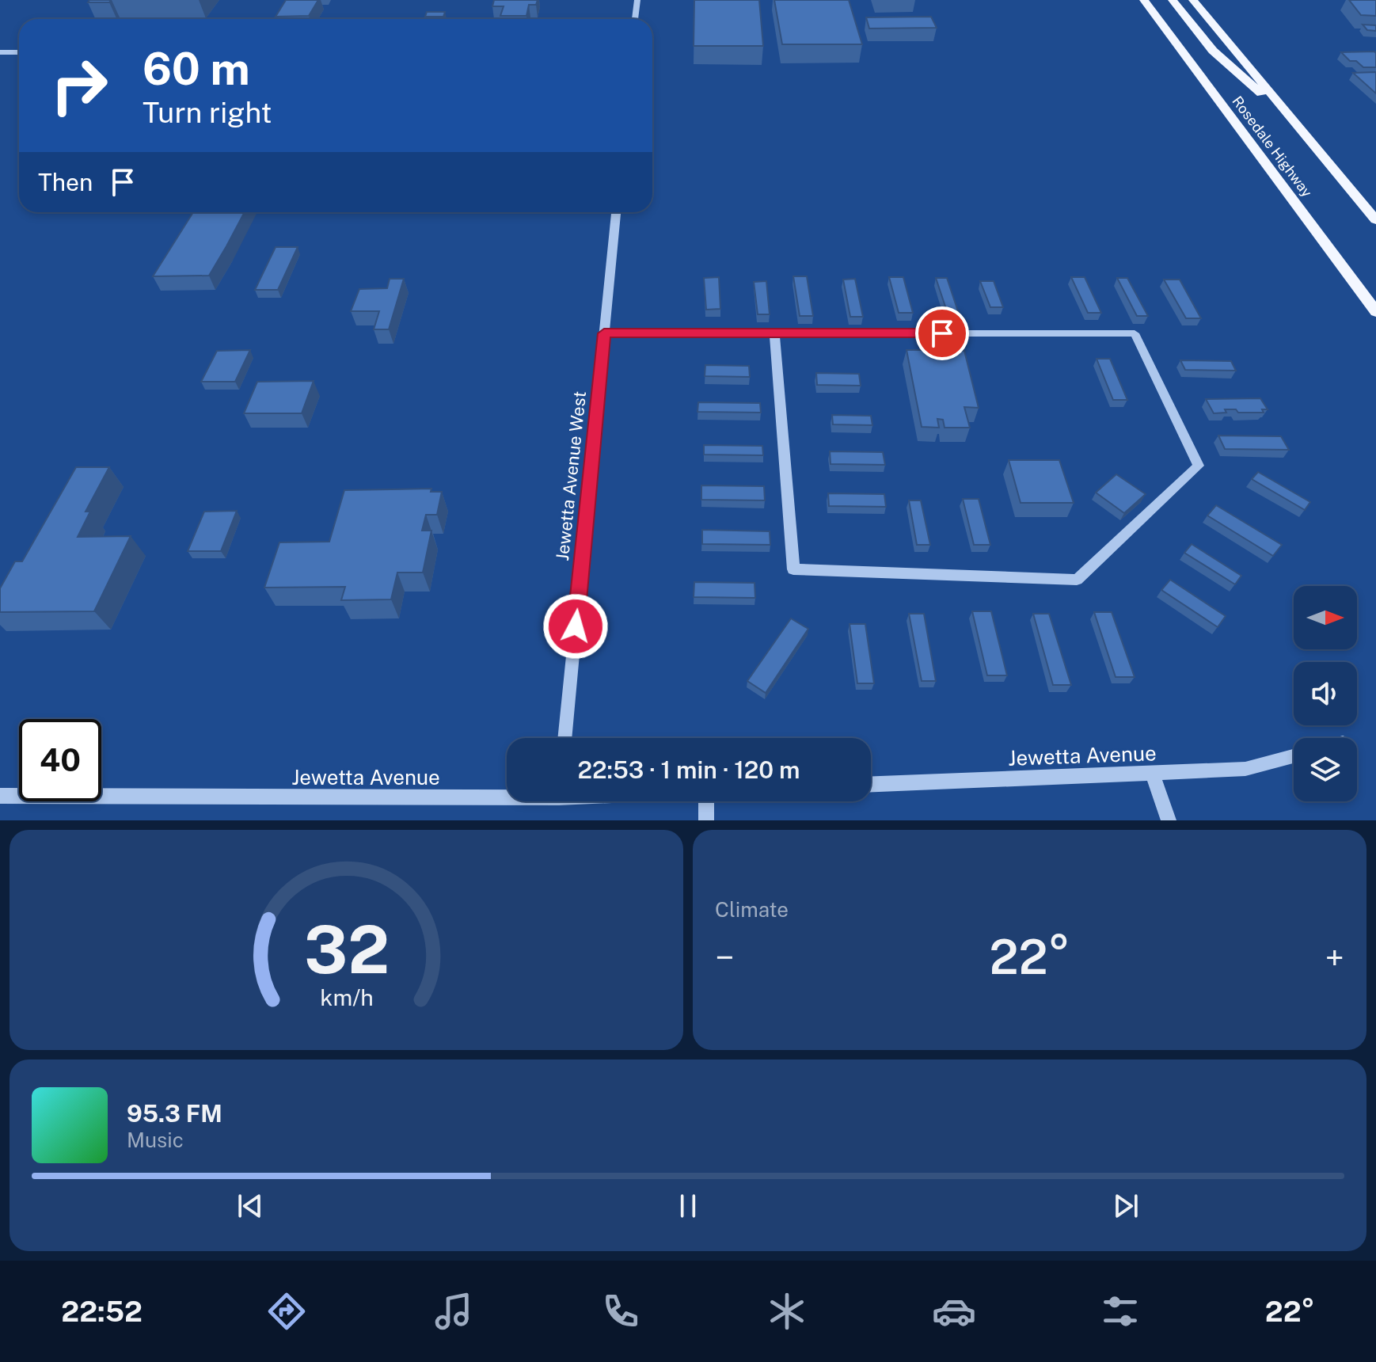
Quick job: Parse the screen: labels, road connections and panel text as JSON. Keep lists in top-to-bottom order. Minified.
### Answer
{"streets":{"main road":["Rosedale Highway"],"street":["Jewetta Avenue West","Jewetta Avenue"]},"north":"right","page":{"turn":["60 m","Turn right"],"then":"Then","limit":"40","trip":"22:53 · 1 min · 120 m","tile":"Climate","heat":["−","22°","+"],"song":["95.3 FM","Music"],"tabs":["22:52","22°"],"gauge":["32","km/h"]}}
